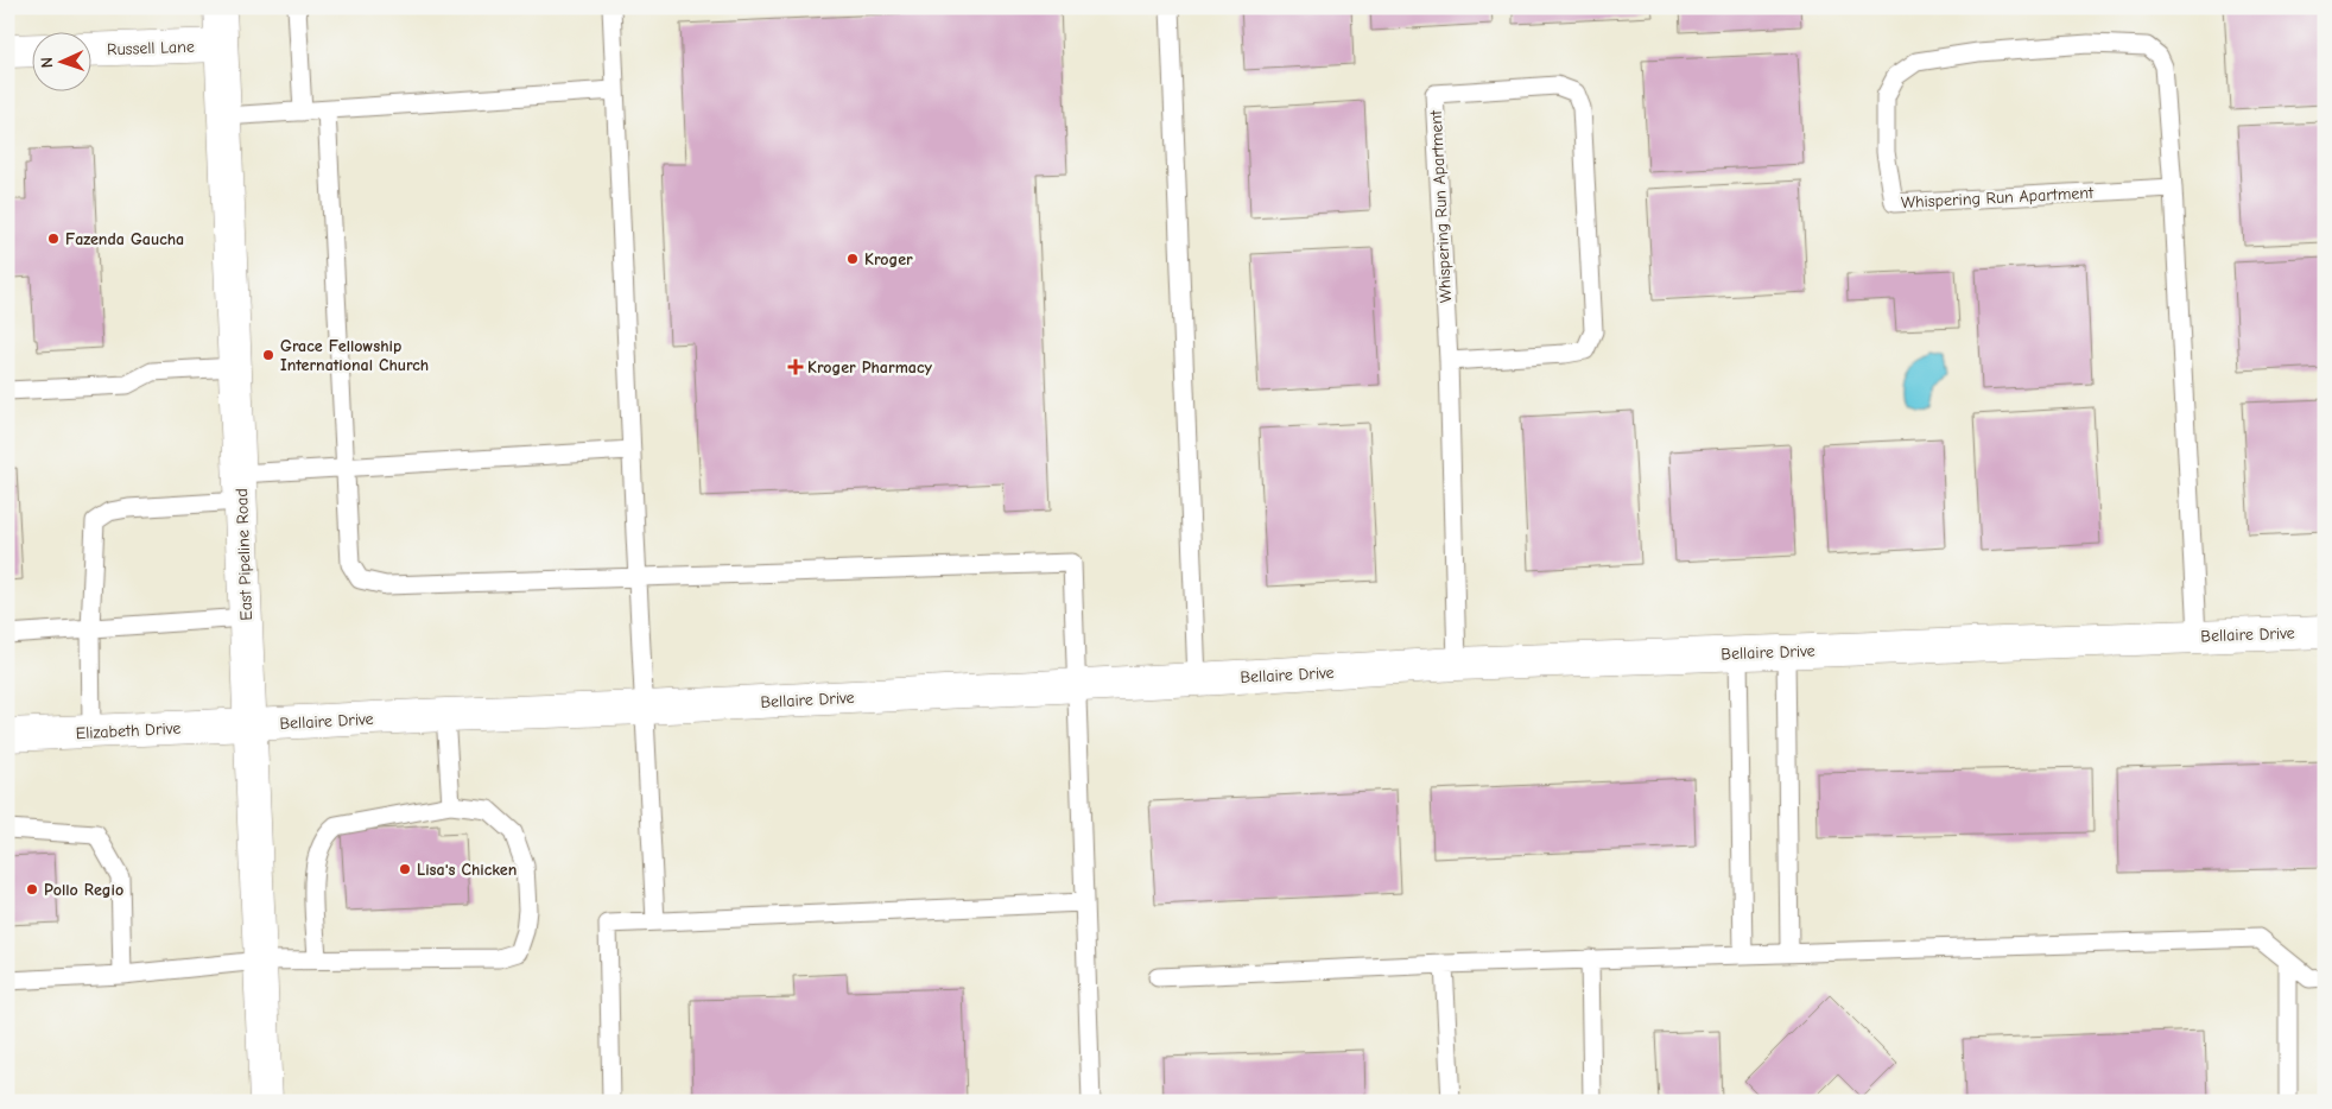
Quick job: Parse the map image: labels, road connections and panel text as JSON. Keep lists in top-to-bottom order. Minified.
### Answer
{"streets":{"street":["Russell Lane","East Pipeline Road","Bellaire Drive","Elizabeth Drive"],"lane":["Whispering Run Apartment"]},"crossings":[["Russell Lane","East Pipeline Road"],["Whispering Run Apartment","Bellaire Drive"],["East Pipeline Road","Bellaire Drive"],["East Pipeline Road","Elizabeth Drive"],["Bellaire Drive","Elizabeth Drive"]],"places":{"other":["Fazenda Gaucha","Kroger","Grace Fellowship International Church","Lisa's Chicken","Pollo Regio"],"health":["Kroger Pharmacy"]},"north":"left"}
